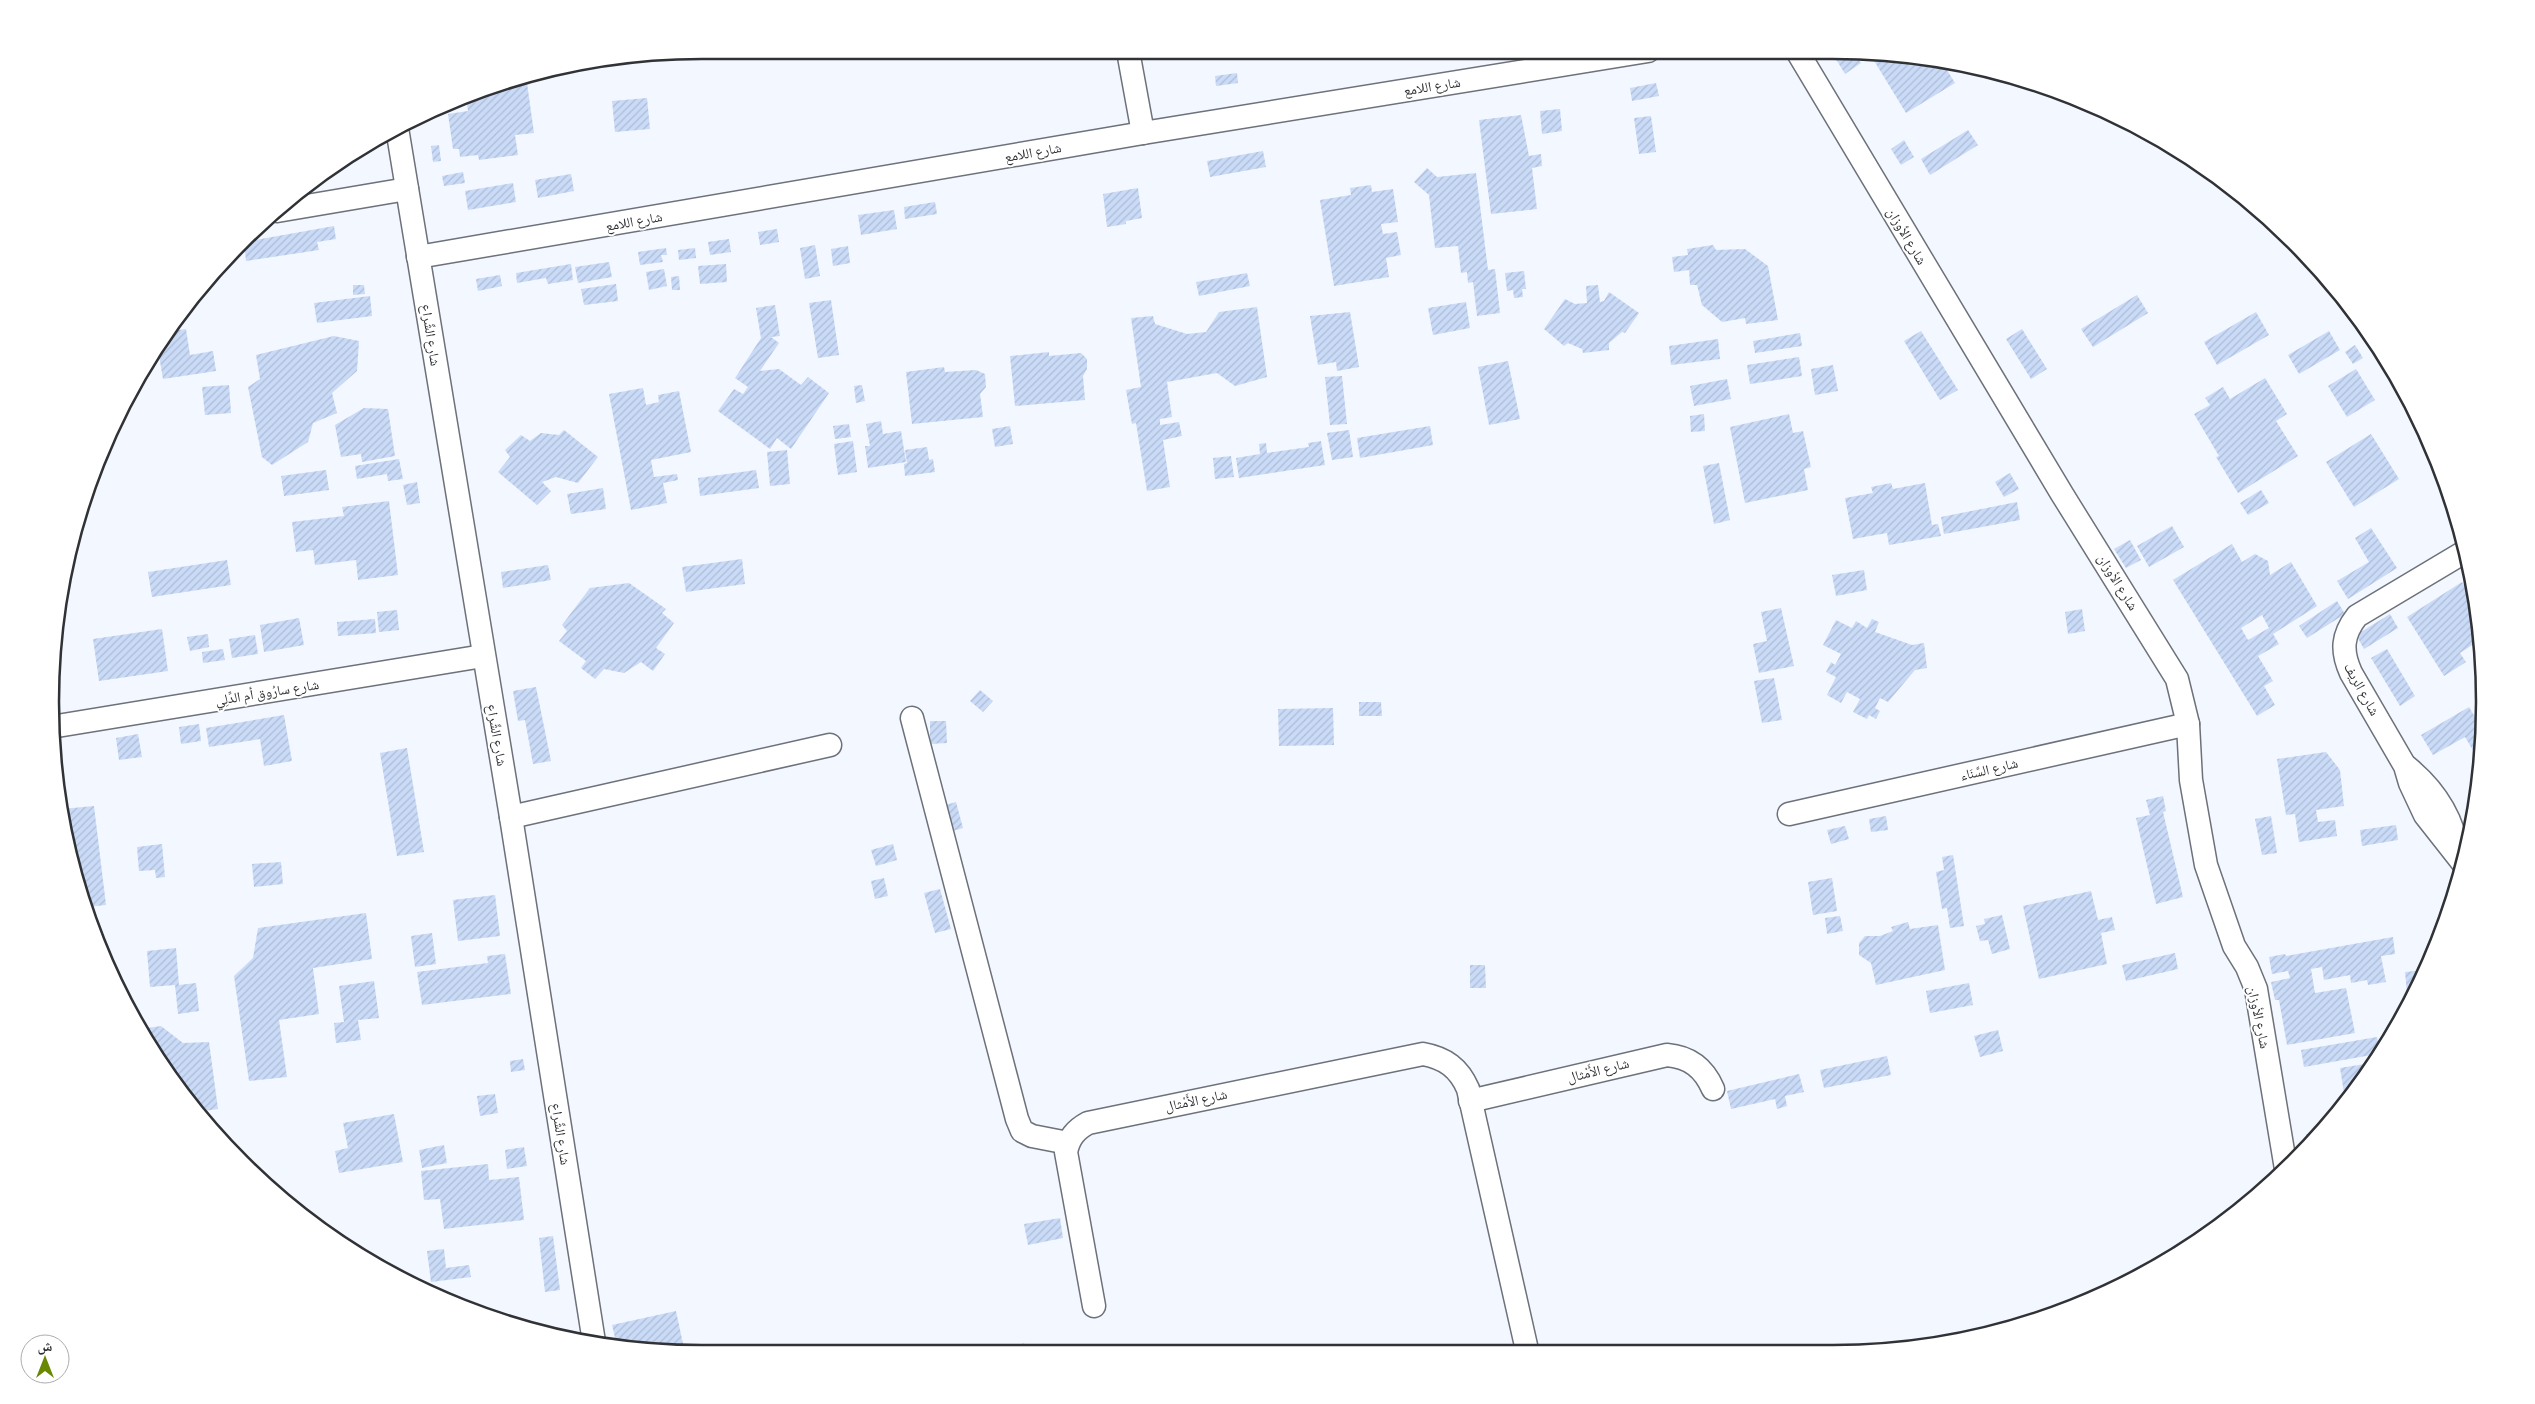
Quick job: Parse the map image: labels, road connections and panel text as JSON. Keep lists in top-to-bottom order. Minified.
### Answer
{"streets":{"street":["شارع اللامع","شارع الأوزان","شارع الشِّراع","شارع الريف","شارع سارُوق أم الدِّلِي","شارع السَّنَاء","شارع الأَمْثال"]},"crossings":[["شارع اللامع","شارع الشِّراع"],["شارع الأوزان","شارع السَّنَاء"],["شارع الشِّراع","شارع سارُوق أم الدِّلِي"]],"north":"top"}
